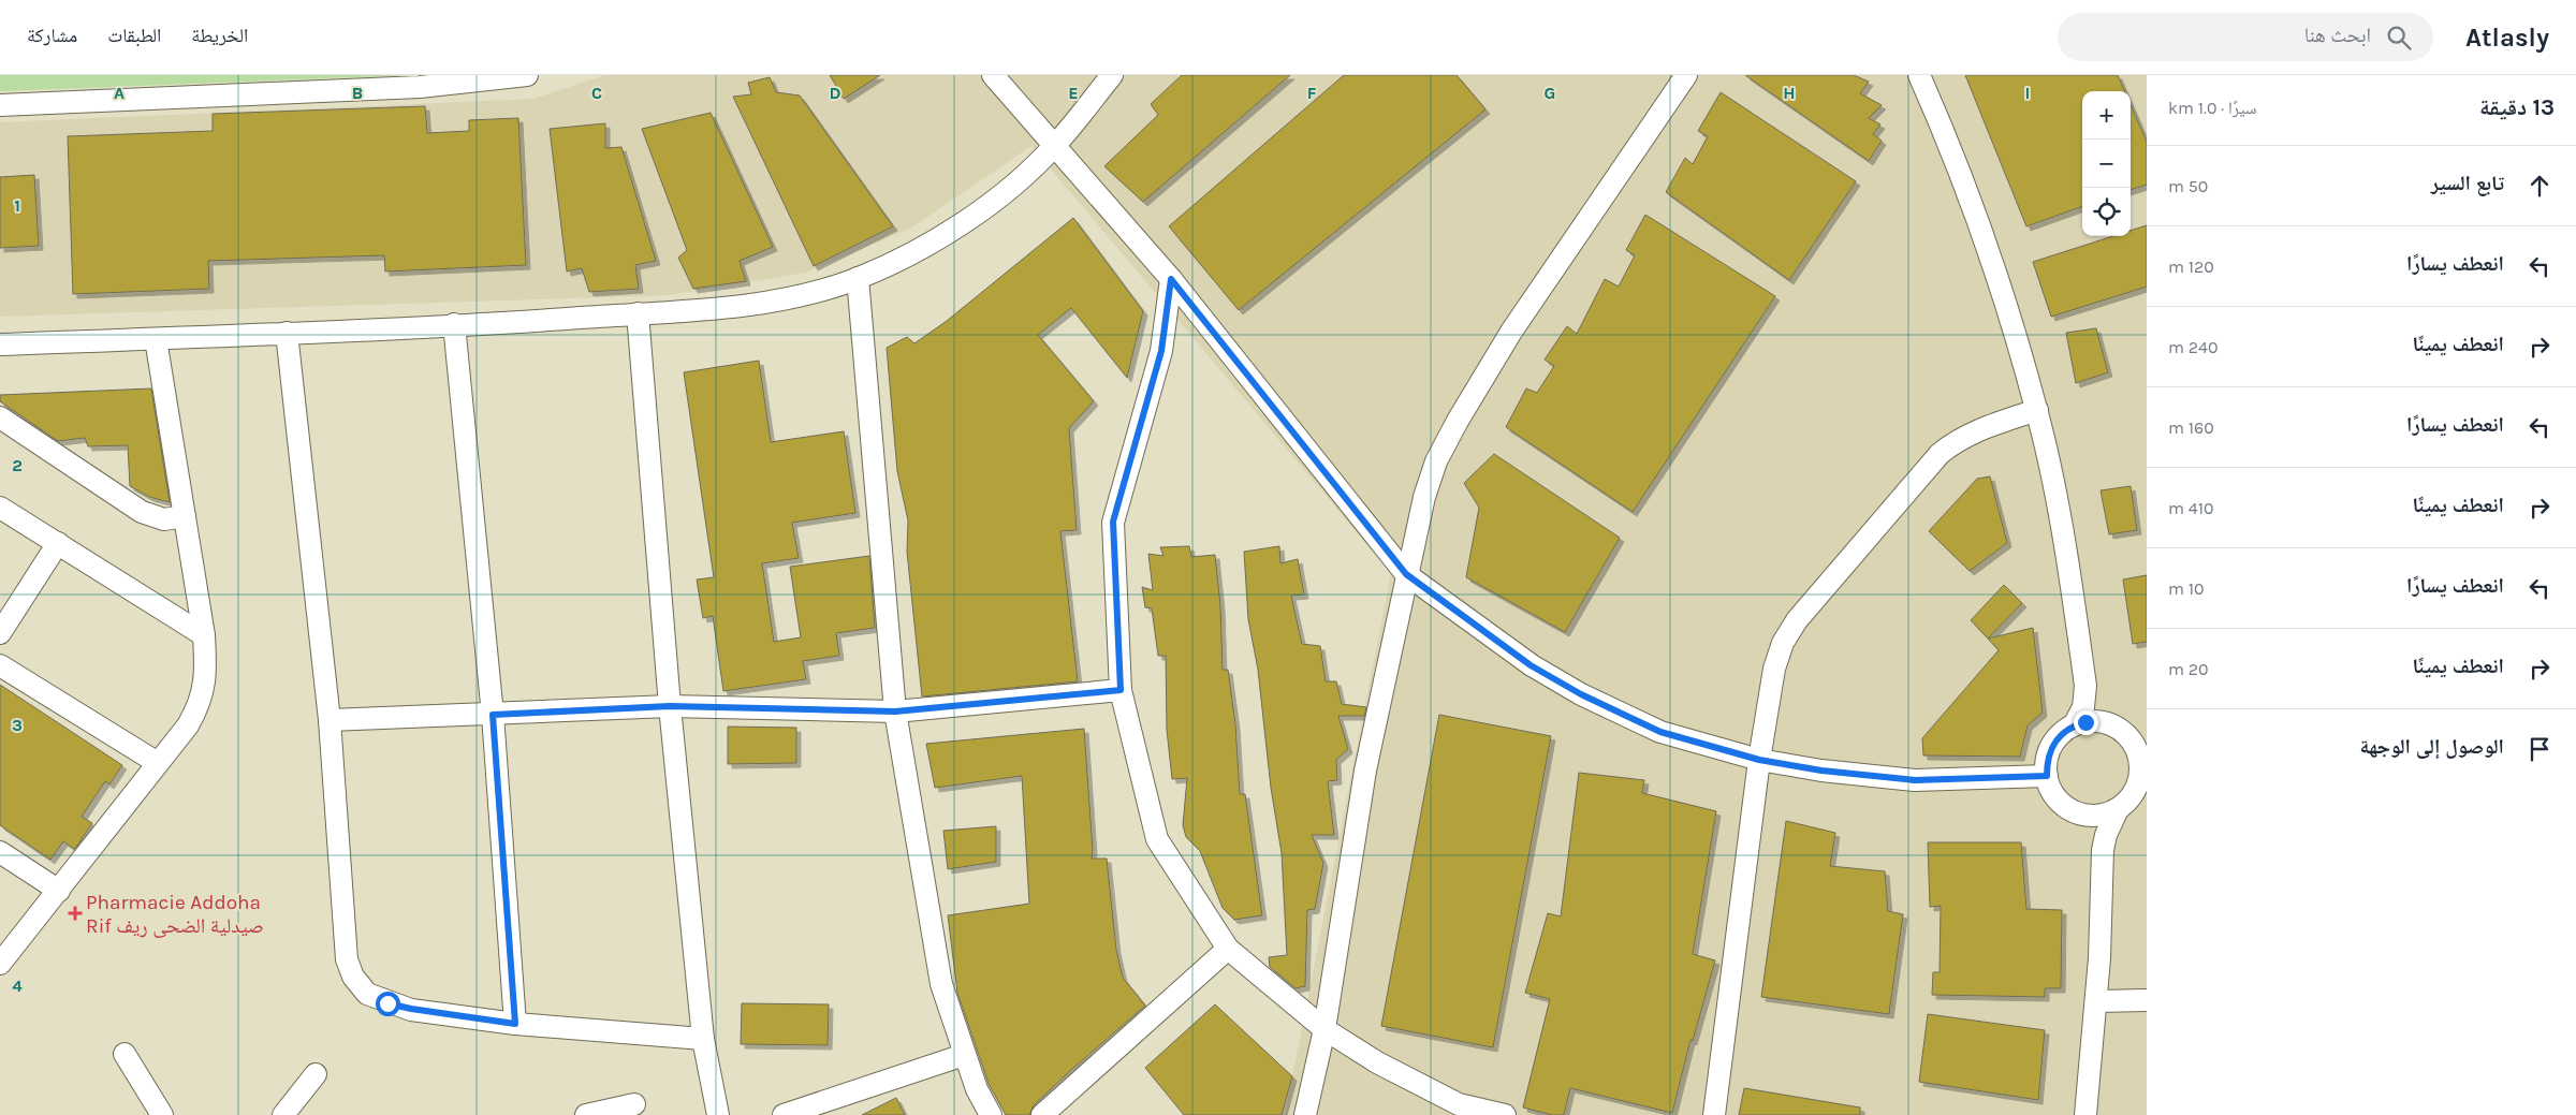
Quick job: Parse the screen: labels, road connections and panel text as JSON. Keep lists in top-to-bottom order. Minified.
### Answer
{"places":{"health":["Pharmacie Addoha Rif صيدلية الضحى ريف"]},"page":{"header":"Atlasly","search":"ابحث هنا","nav":["الخريطة","الطبقات","مشاركة"],"heading":["13 دقيقة","سيرًا · 1.0 km"],"map_buttons":["+","−"],"list":[["تابع السير","50 m"],["انعطف يسارًا","120 m"],["انعطف يمينًا","240 m"],["انعطف يسارًا","160 m"],["انعطف يمينًا","410 m"],["انعطف يسارًا","10 m"],["انعطف يمينًا","20 m"],"الوصول إلى الوجهة"]},"grid":{"columns":["A","B","C","D","E","F","G","H","I"],"rows":["1","2","3","4"]}}
